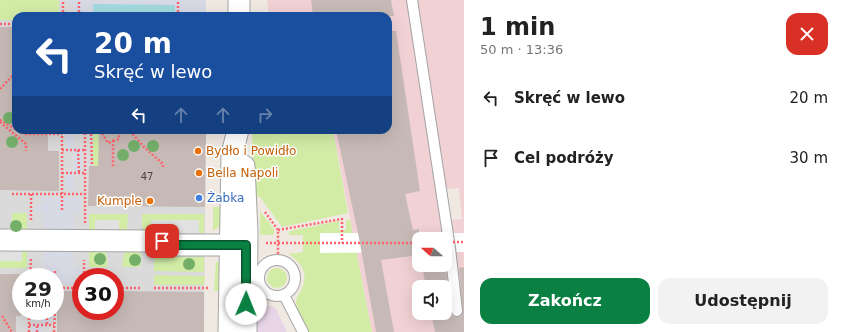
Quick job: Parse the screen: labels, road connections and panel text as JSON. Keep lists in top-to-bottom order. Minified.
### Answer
{"places":["Bydło i Powidło","Bella Napoli","Żabka","Kumple"],"house_numbers":["47"],"north":"left","page":{"heading":["1 min","50 m · 13:36"],"turn":["20 m","Skręć w lewo"],"list":[{"name":"Skręć w lewo","value":"20 m"},{"name":"Cel podróży","value":"30 m"}],"speed":"29 km/h","limit":"30","buttons":["Zakończ","Udostępnij"]}}
